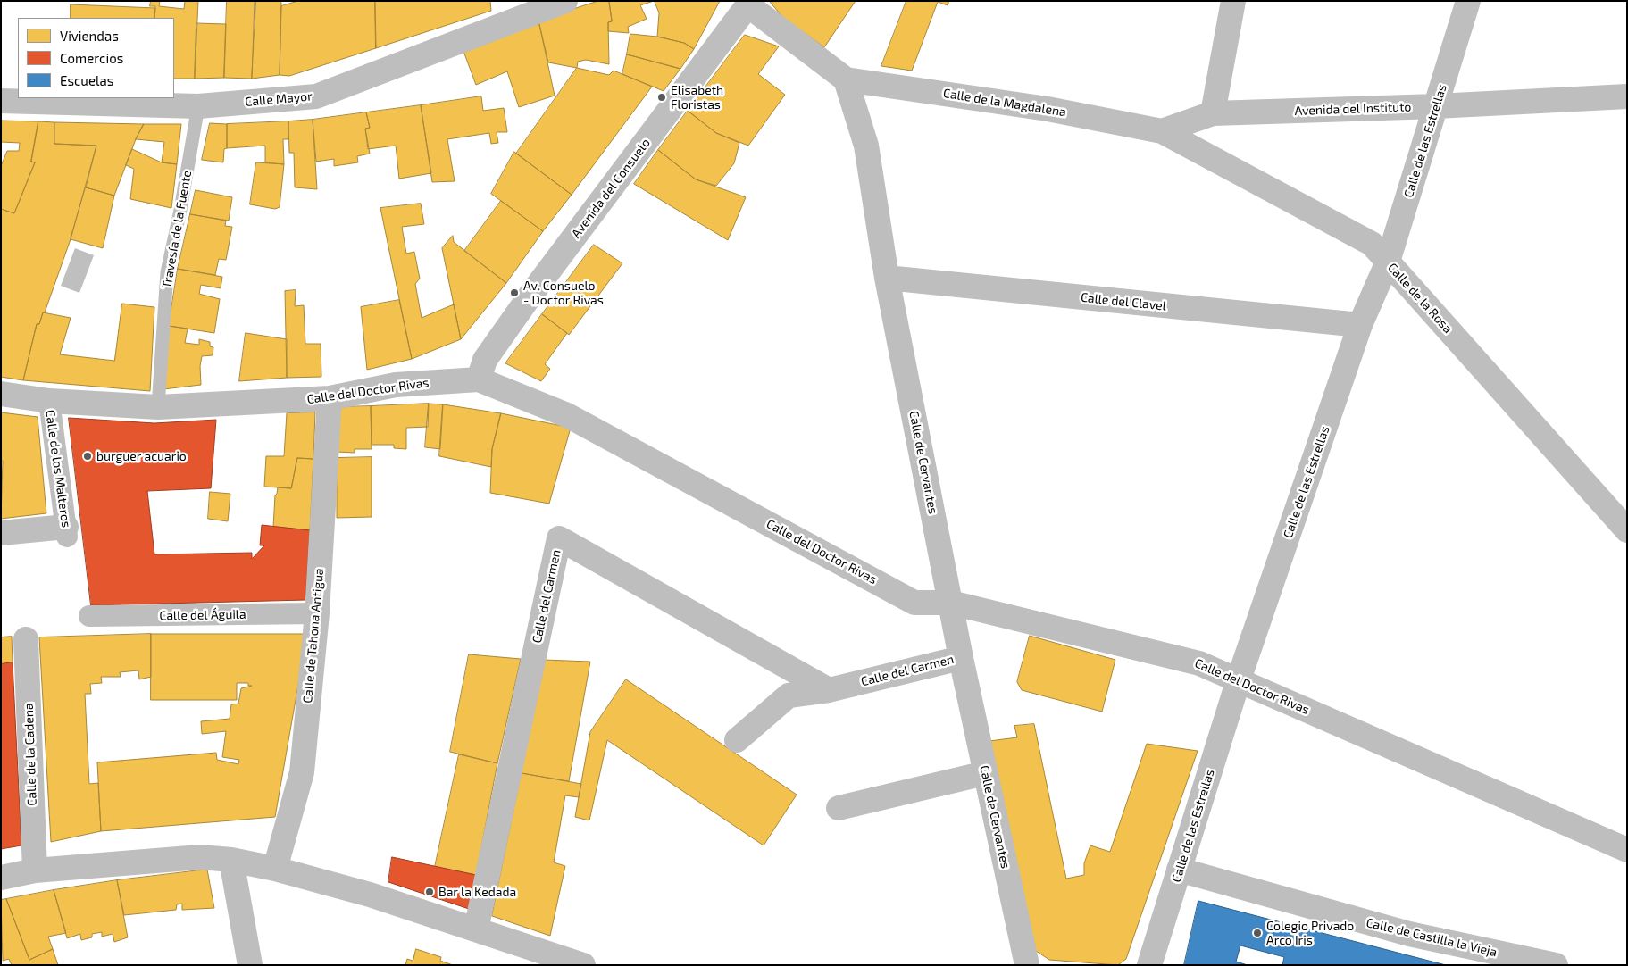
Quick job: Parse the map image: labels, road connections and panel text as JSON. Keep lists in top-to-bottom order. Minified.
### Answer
{"streets":{"street":["Calle Mayor","Calle de la Magdalena","Avenida del Instituto","Calle de las Estrellas","Avenida del Consuelo","Calle de la Rosa","Calle del Clavel","Calle del Doctor Rivas","Calle de Cervantes","Calle de los Malteros","Calle del Carmen","Calle del Águila","Calle de Tahona Antigua","Calle de la Cadena","Calle de Castilla la Vieja"],"lane":["Travesía de la Fuente"]},"crossings":[["Calle Mayor","Travesía de la Fuente"],["Calle de la Magdalena","Avenida del Instituto"],["Calle de la Magdalena","Calle de la Rosa"],["Calle de la Magdalena","Calle de Cervantes"],["Avenida del Instituto","Calle de las Estrellas"],["Avenida del Instituto","Calle de la Rosa"],["Calle de las Estrellas","Calle de la Rosa"],["Calle de las Estrellas","Calle del Clavel"],["Calle de las Estrellas","Calle del Doctor Rivas"],["Calle de las Estrellas","Calle de Castilla la Vieja"],["Avenida del Consuelo","Calle del Doctor Rivas"],["Travesía de la Fuente","Calle del Doctor Rivas"],["Calle del Clavel","Calle de Cervantes"],["Calle del Doctor Rivas","Calle de Cervantes"],["Calle del Doctor Rivas","Calle de los Malteros"],["Calle del Doctor Rivas","Calle de Tahona Antigua"],["Calle de Cervantes","Calle del Carmen"],["Calle del Águila","Calle de Tahona Antigua"]],"places":["Elisabeth Floristas","Av. Consuelo - Doctor Rivas","burguer acuario","Bar la Kedada","Colegio Privado Arco Iris"],"legend":["Viviendas","Comercios","Escuelas"]}
